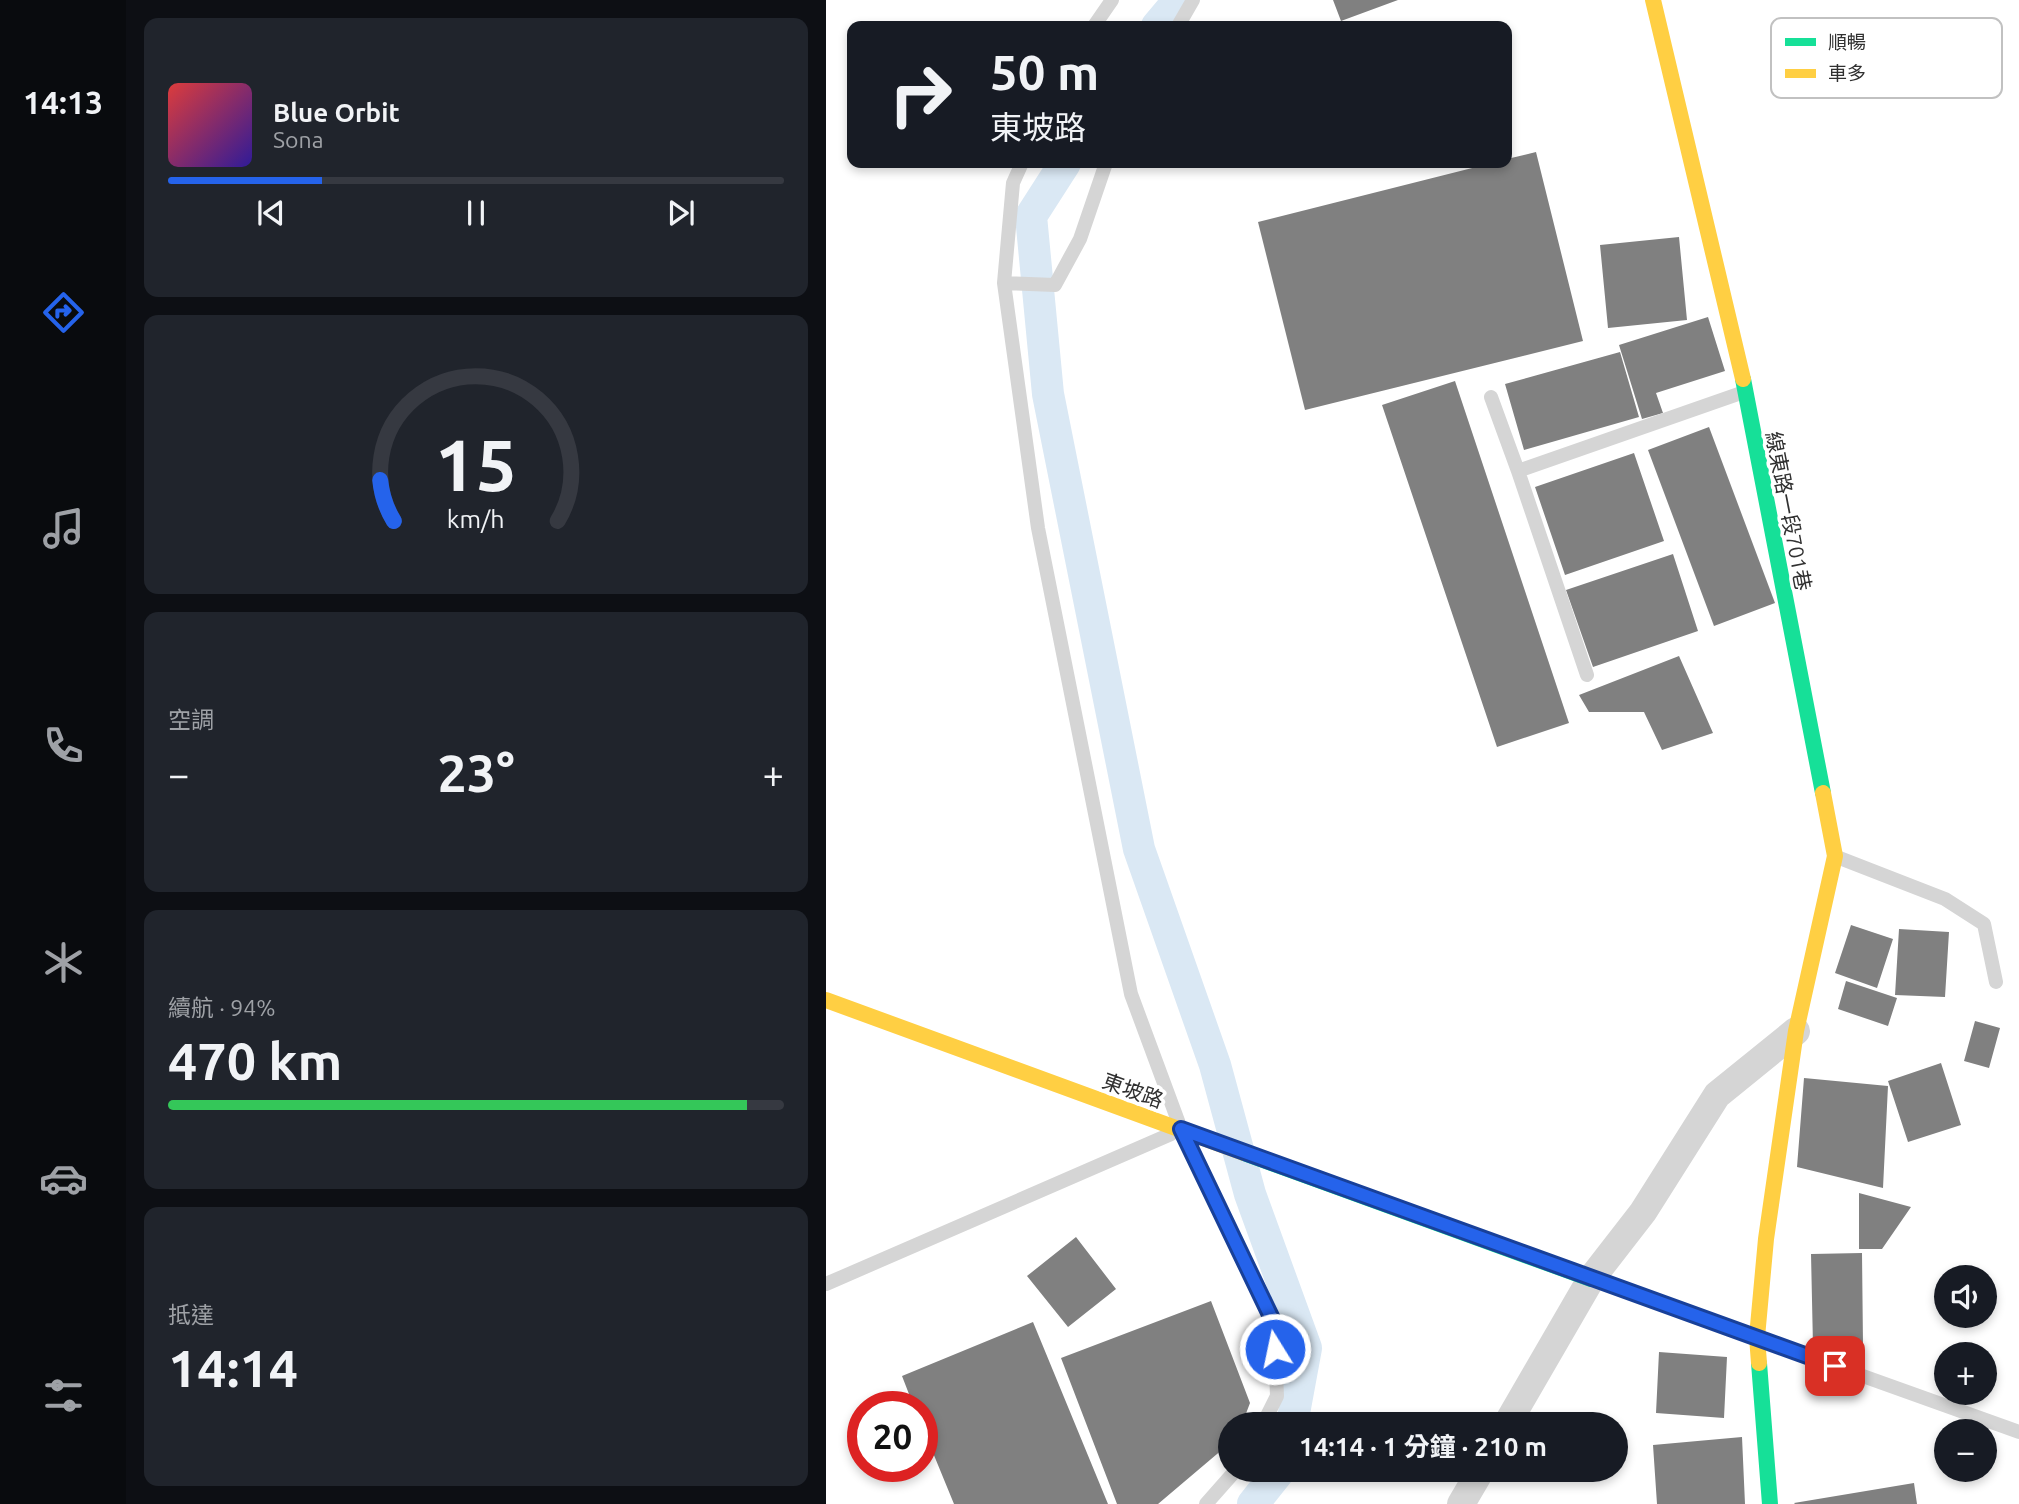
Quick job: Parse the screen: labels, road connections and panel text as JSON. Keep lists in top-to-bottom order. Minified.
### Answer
{"streets":{"street":["線東路一段701巷","東坡路"]},"crossings":[["線東路一段701巷","東坡路"]],"legend":["順暢","車多"],"page":{"tabs":"14:13","turn":["50 m","東坡路"],"song":["Blue Orbit","Sona"],"tile":["空調",["續航 · 94%","470 km"],["抵達","14:14"]],"heat":["−","23°","+"],"map_buttons":["+","−"],"limit":"20","trip":"14:14 · 1 分鐘 · 210 m","gauge":["15","km/h"]}}
